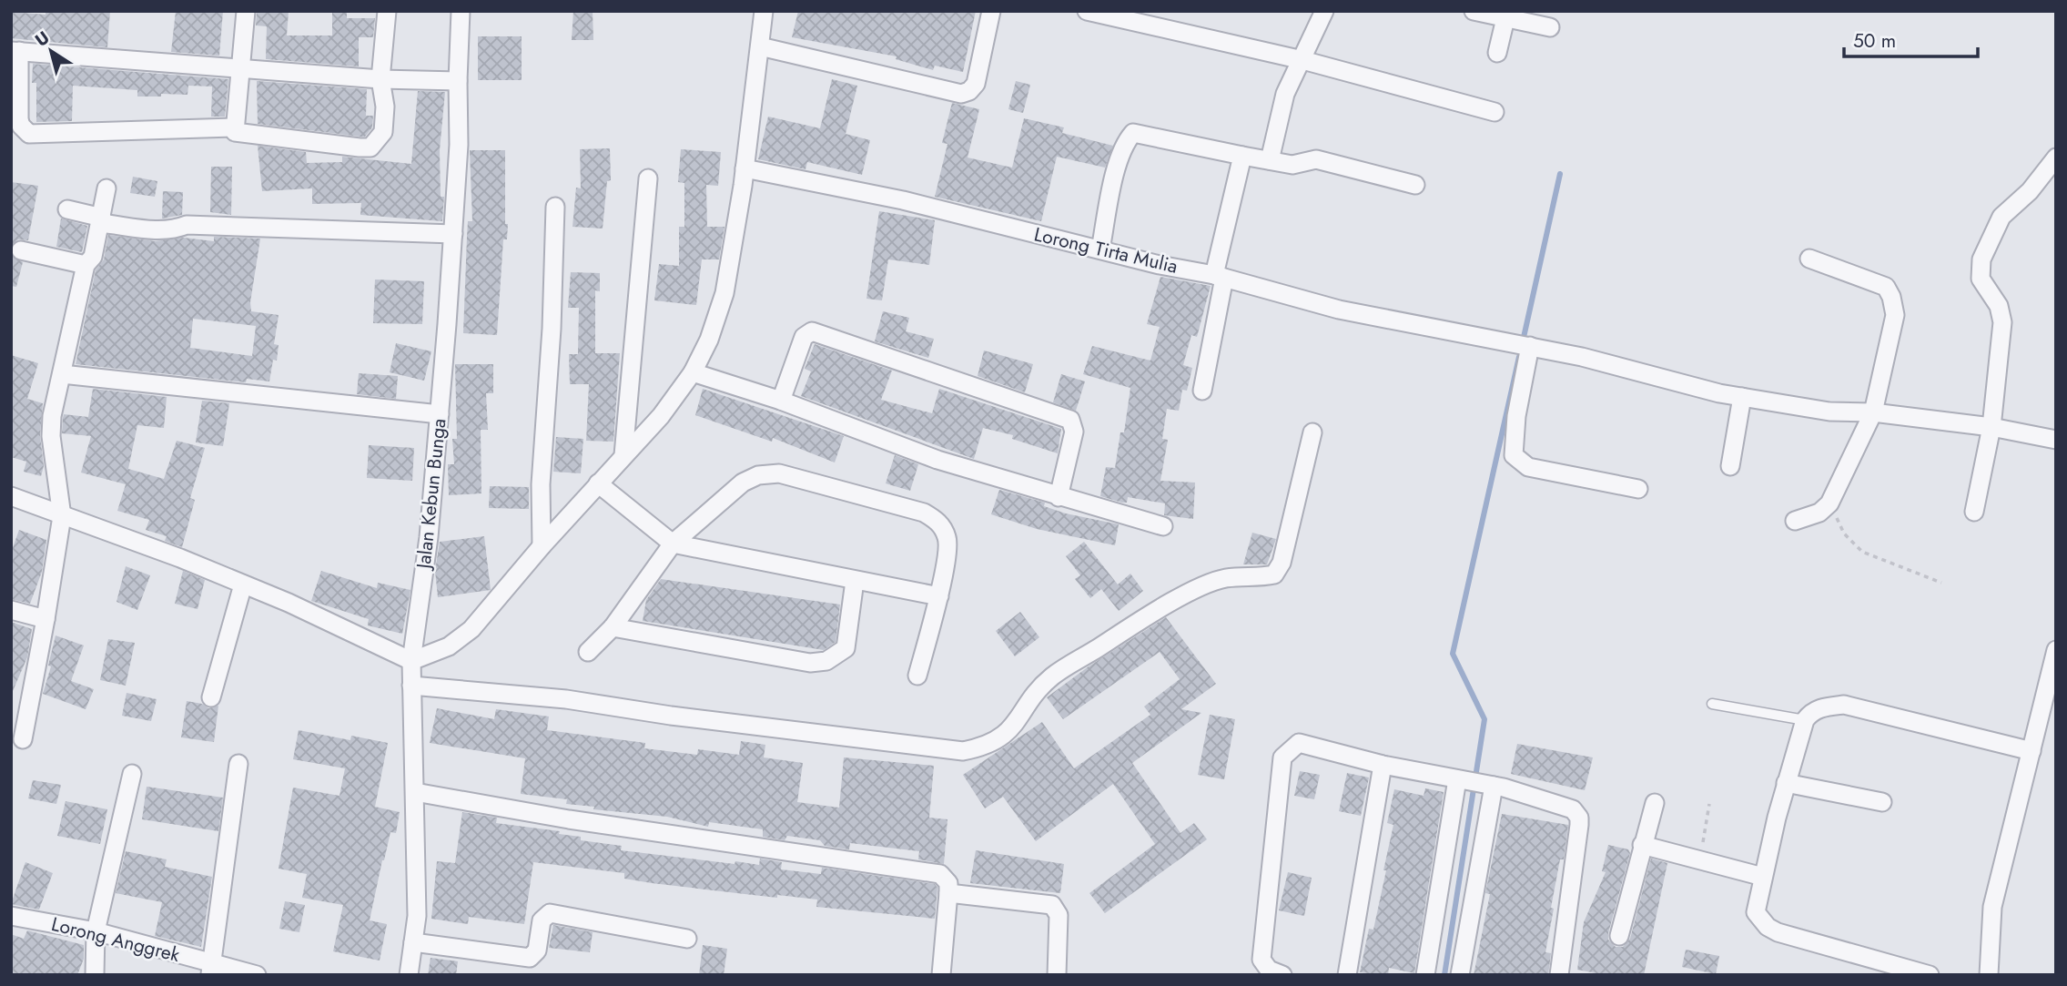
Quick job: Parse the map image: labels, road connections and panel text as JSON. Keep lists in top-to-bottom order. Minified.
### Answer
{"streets":{"street":["Lorong Tirta Mulia","Jalan Kebun Bunga","Lorong Anggrek"]},"scale_bar":"50 m","north":"top left"}
